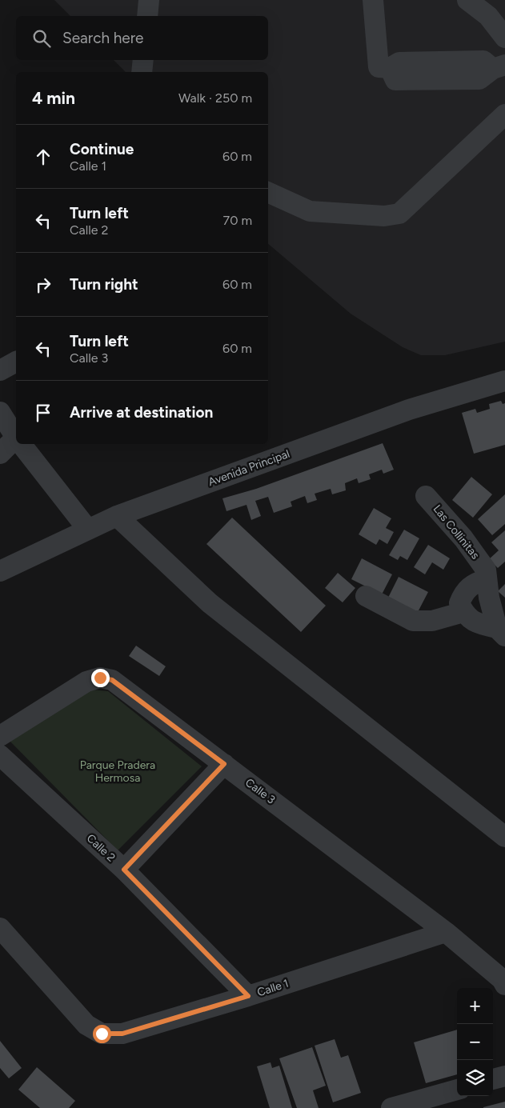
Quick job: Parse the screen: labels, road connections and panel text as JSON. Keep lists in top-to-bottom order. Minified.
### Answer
{"streets":{"street":["Avenida Principal","Las Collinitas","Calle 3","Calle 2","Calle 1"]},"crossings":[["Calle 3","Calle 1"],["Calle 2","Calle 1"]],"parks":["Parque Pradera Hermosa"],"page":{"search":"Search here","heading":["4 min","Walk · 250 m"],"list":[["Continue","Calle 1","60 m"],["Turn left","Calle 2","70 m"],["Turn right","60 m"],["Turn left","Calle 3","60 m"],"Arrive at destination"],"map_buttons":["+","−"]}}
